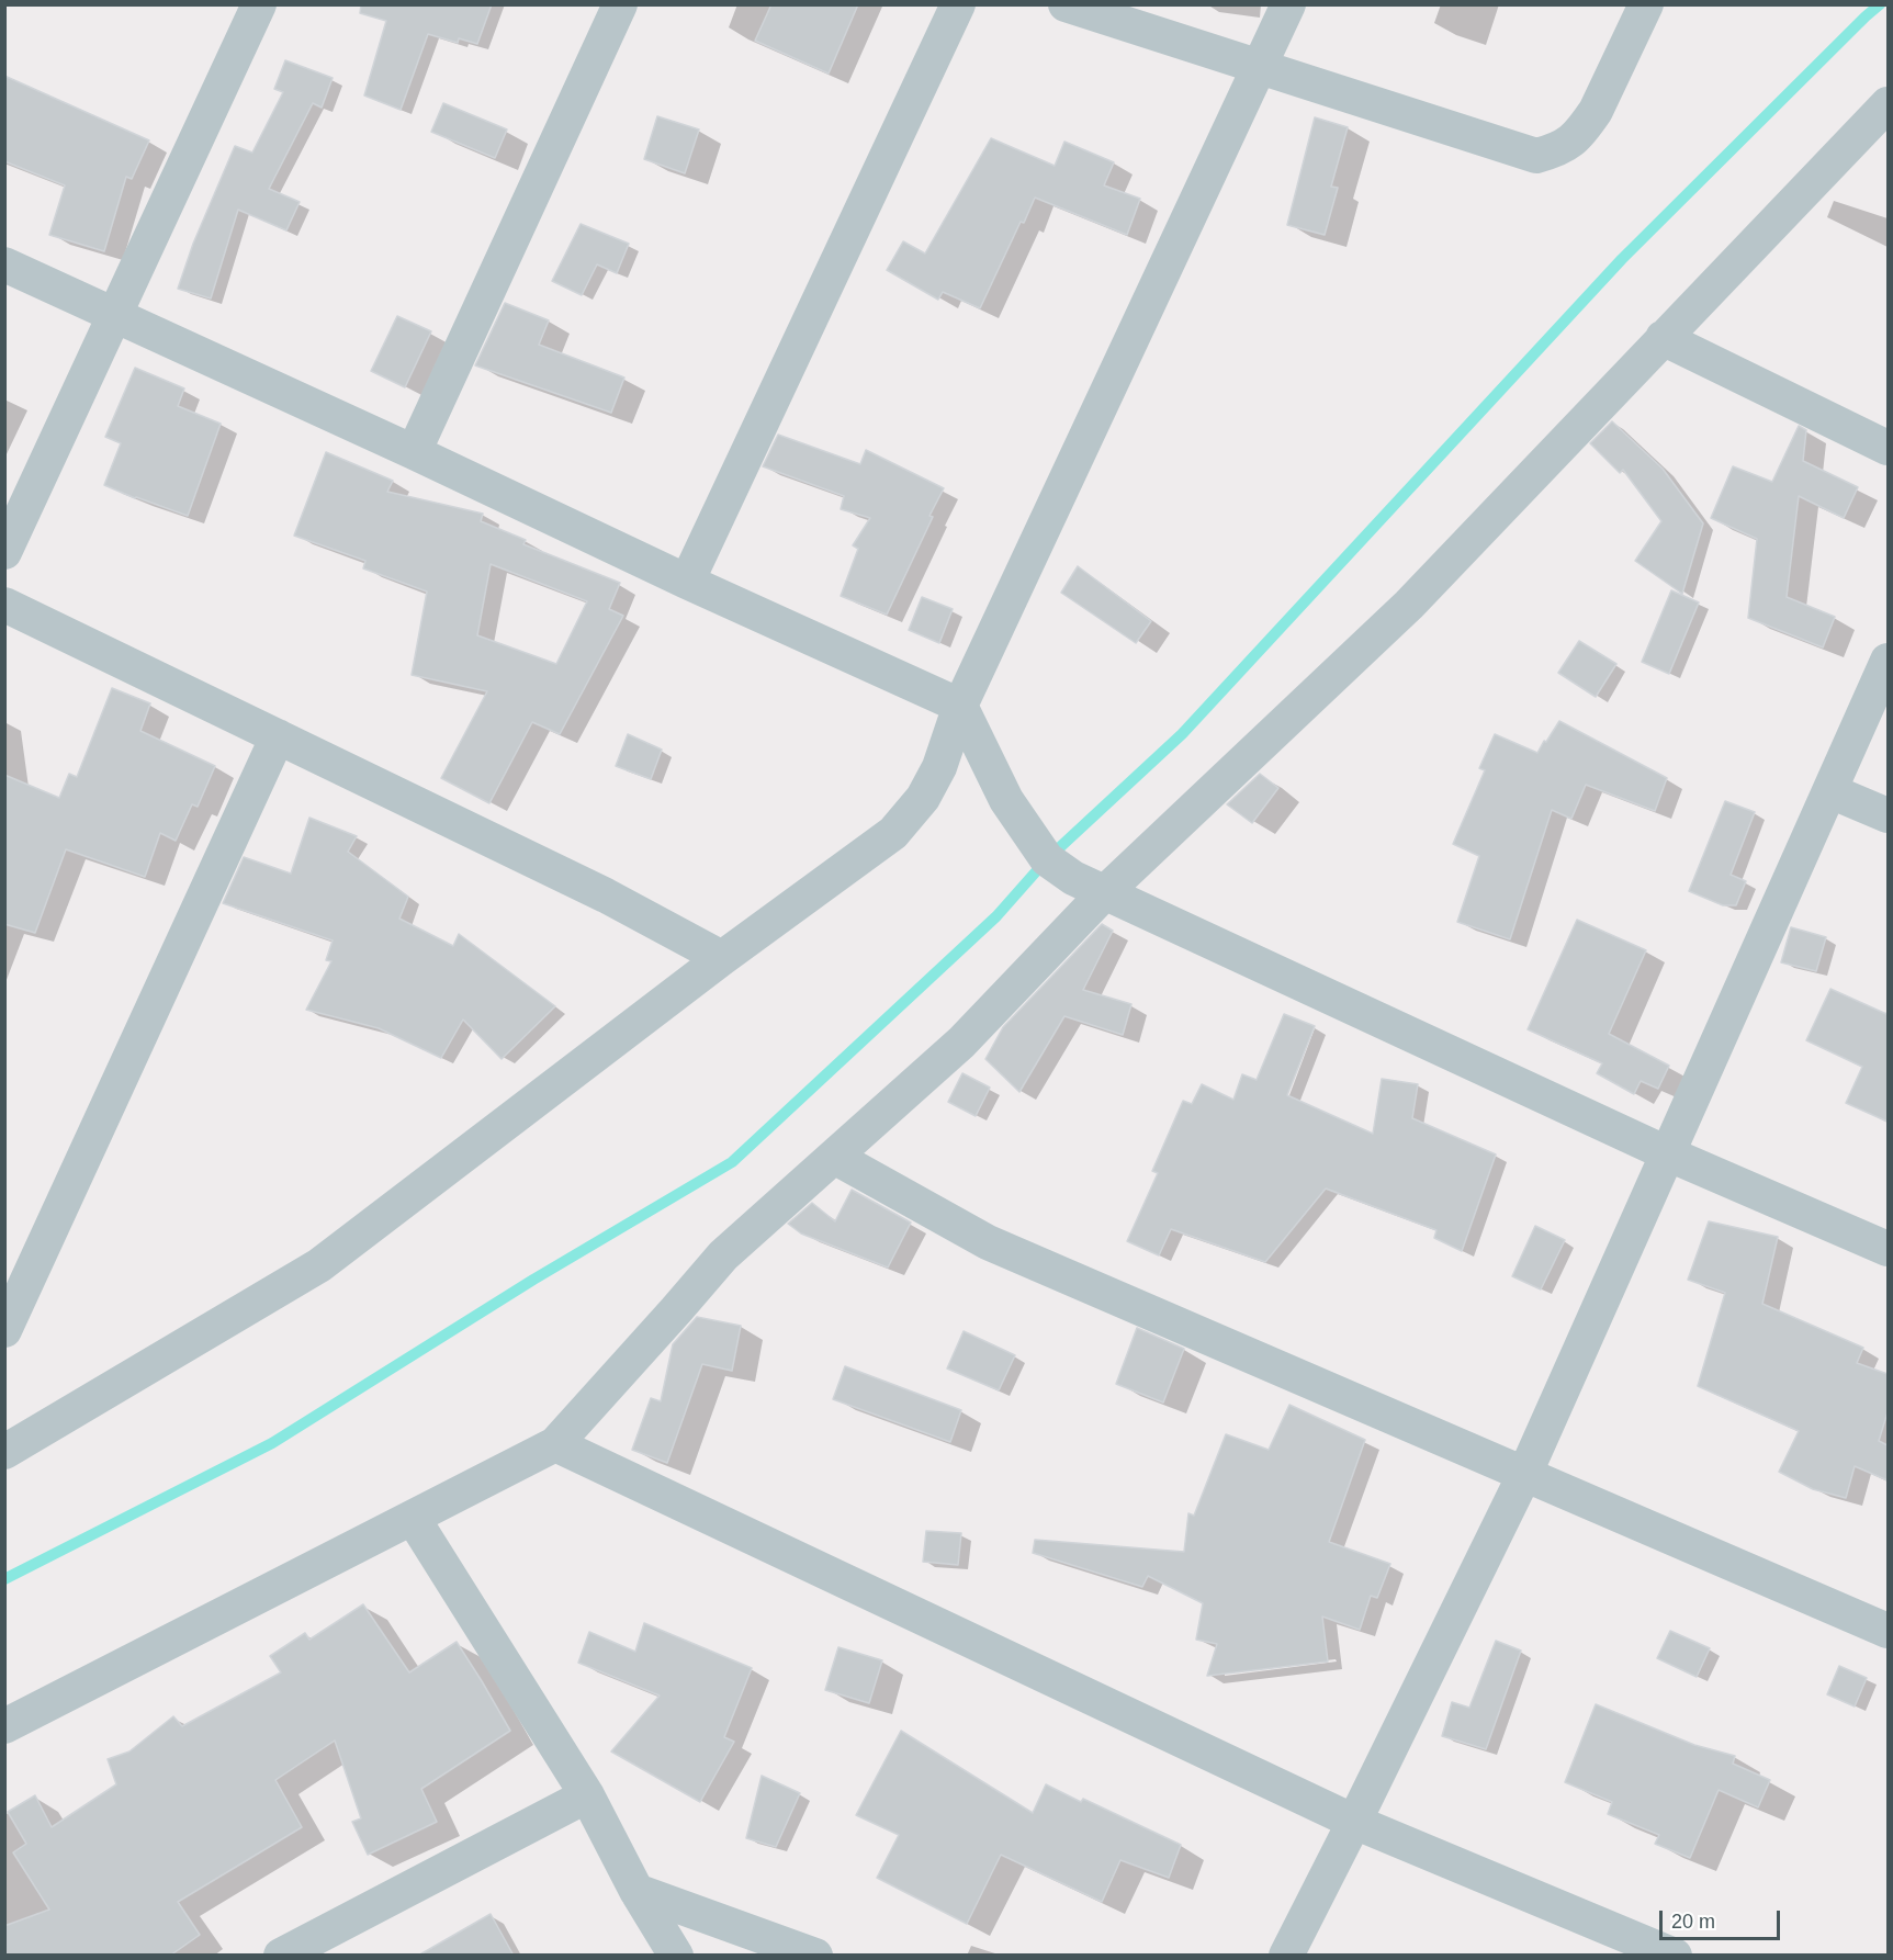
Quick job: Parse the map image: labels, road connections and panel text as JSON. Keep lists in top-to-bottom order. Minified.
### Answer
{"scale_bar":"20 m"}
